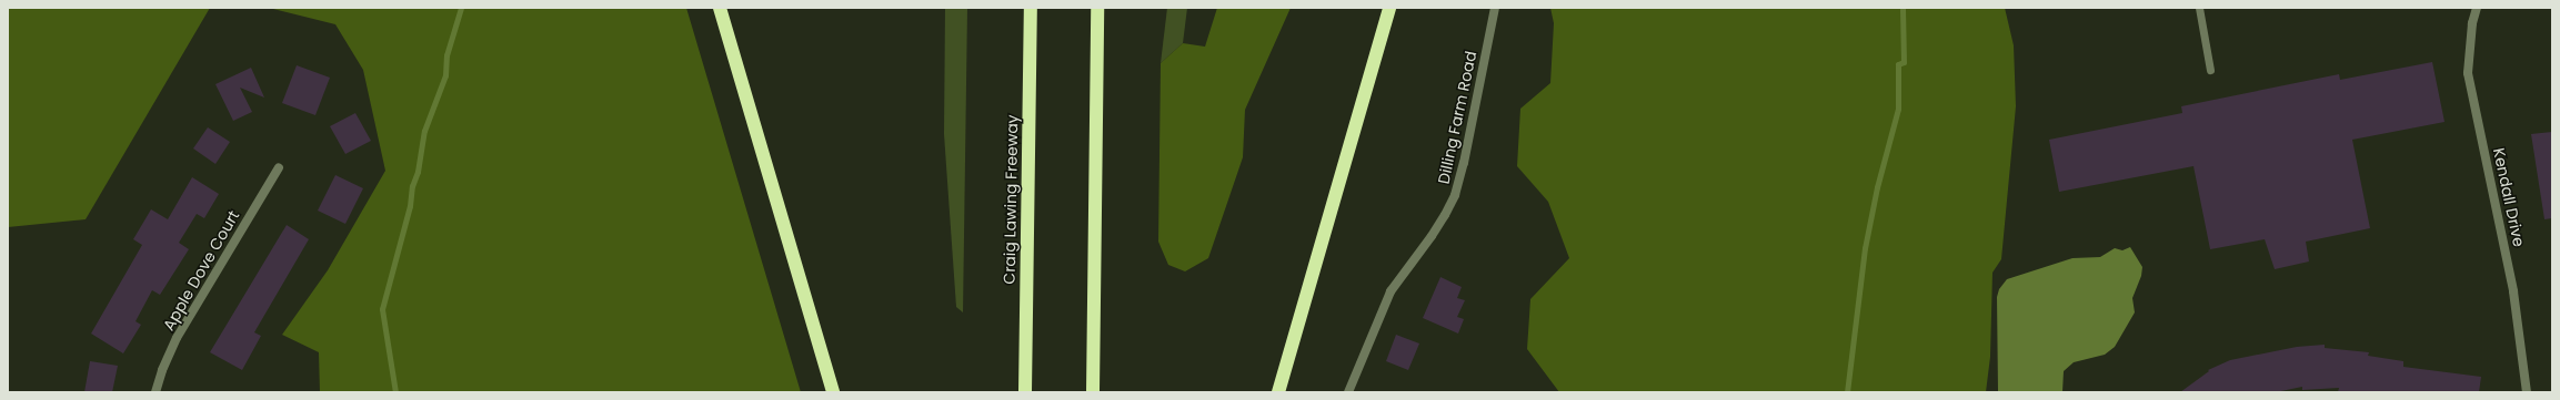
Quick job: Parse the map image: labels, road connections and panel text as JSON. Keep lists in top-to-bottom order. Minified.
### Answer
{"streets":{"highway":["Craig Lawing Freeway"],"street":["Dilling Farm Road","Kendall Drive","Apple Dove Court"]}}
